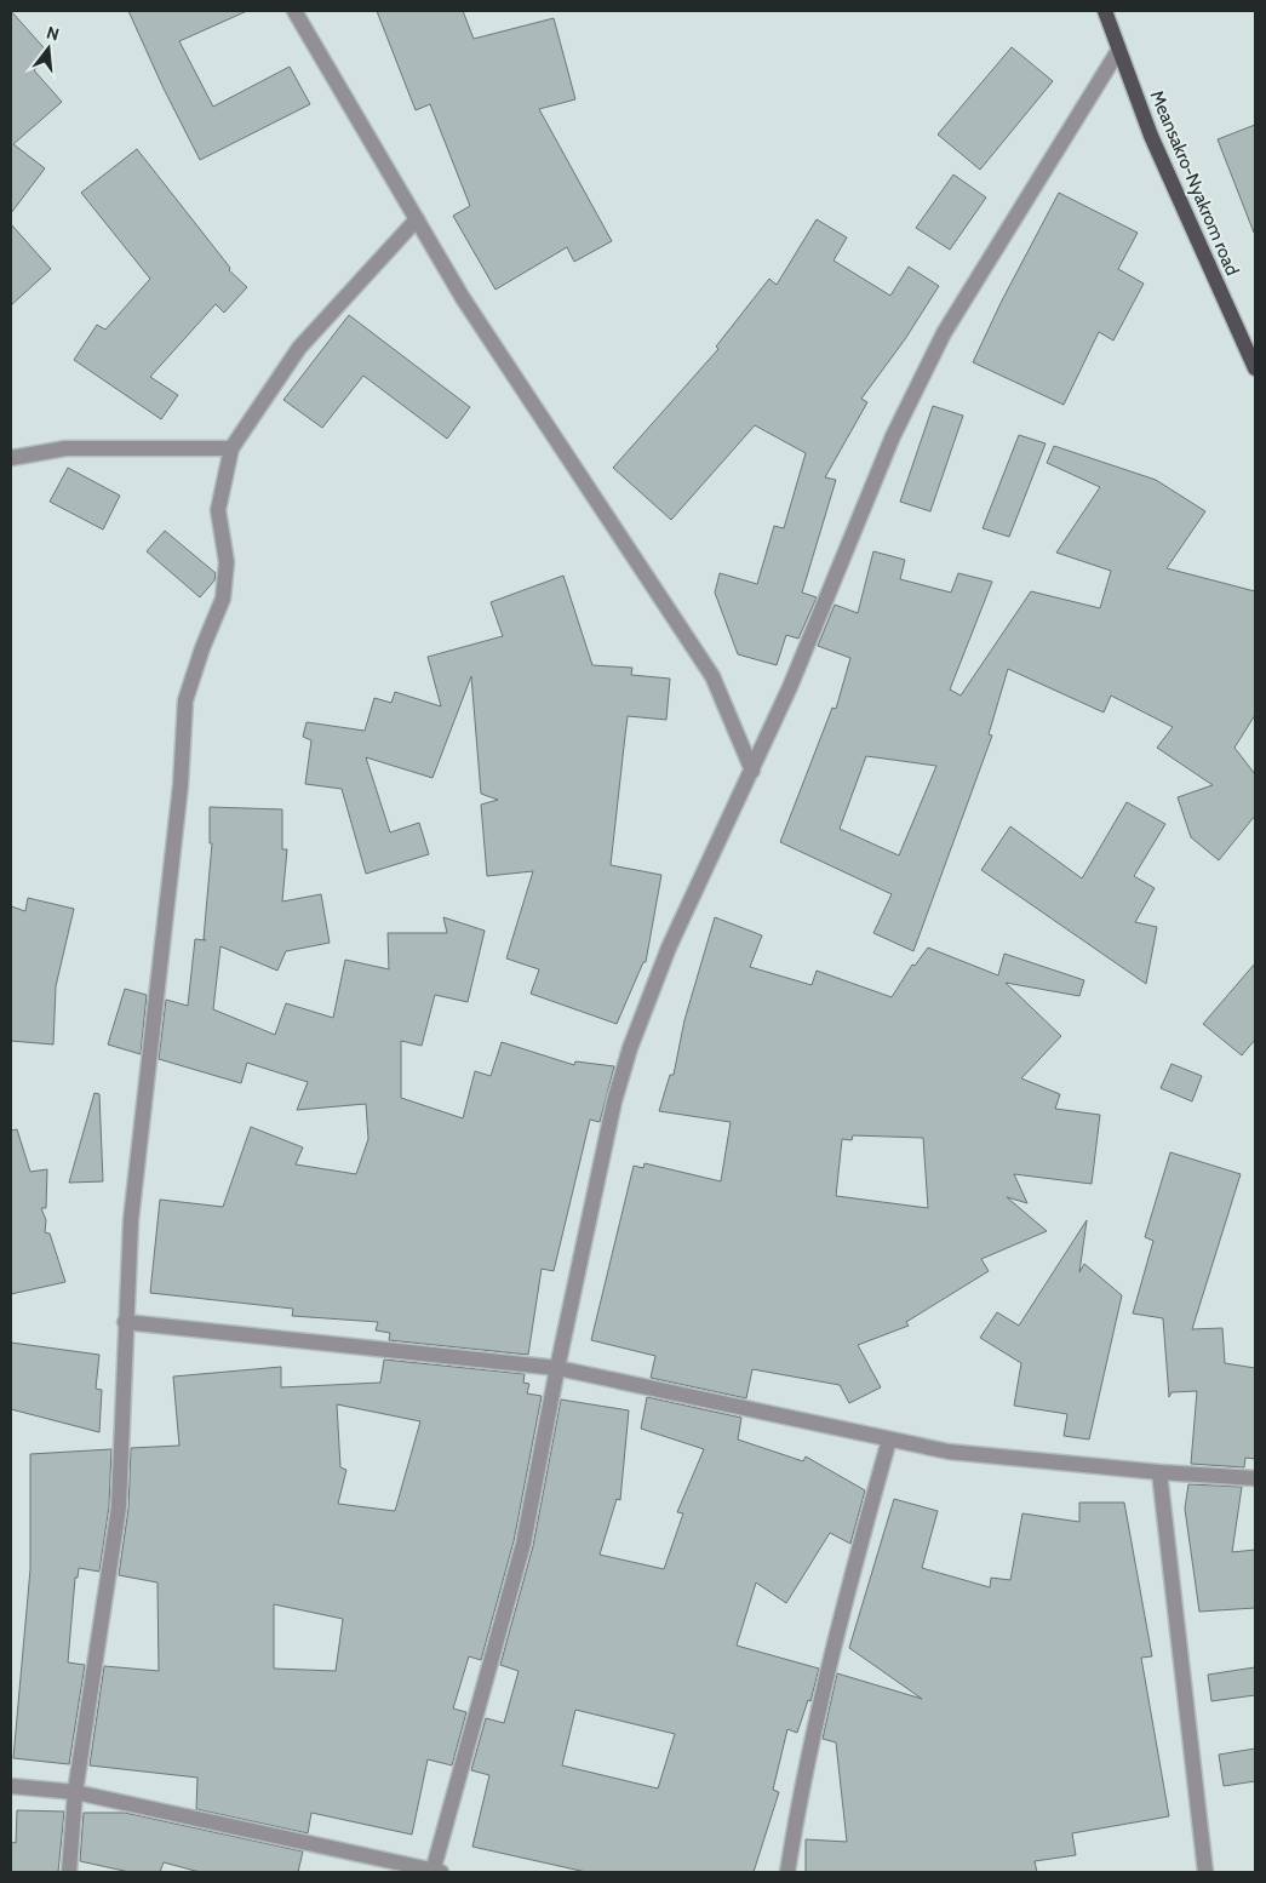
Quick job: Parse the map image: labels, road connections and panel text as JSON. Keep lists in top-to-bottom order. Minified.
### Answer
{"streets":{"main road":["Meansakro-Nyakrom road"]},"north":"top"}
